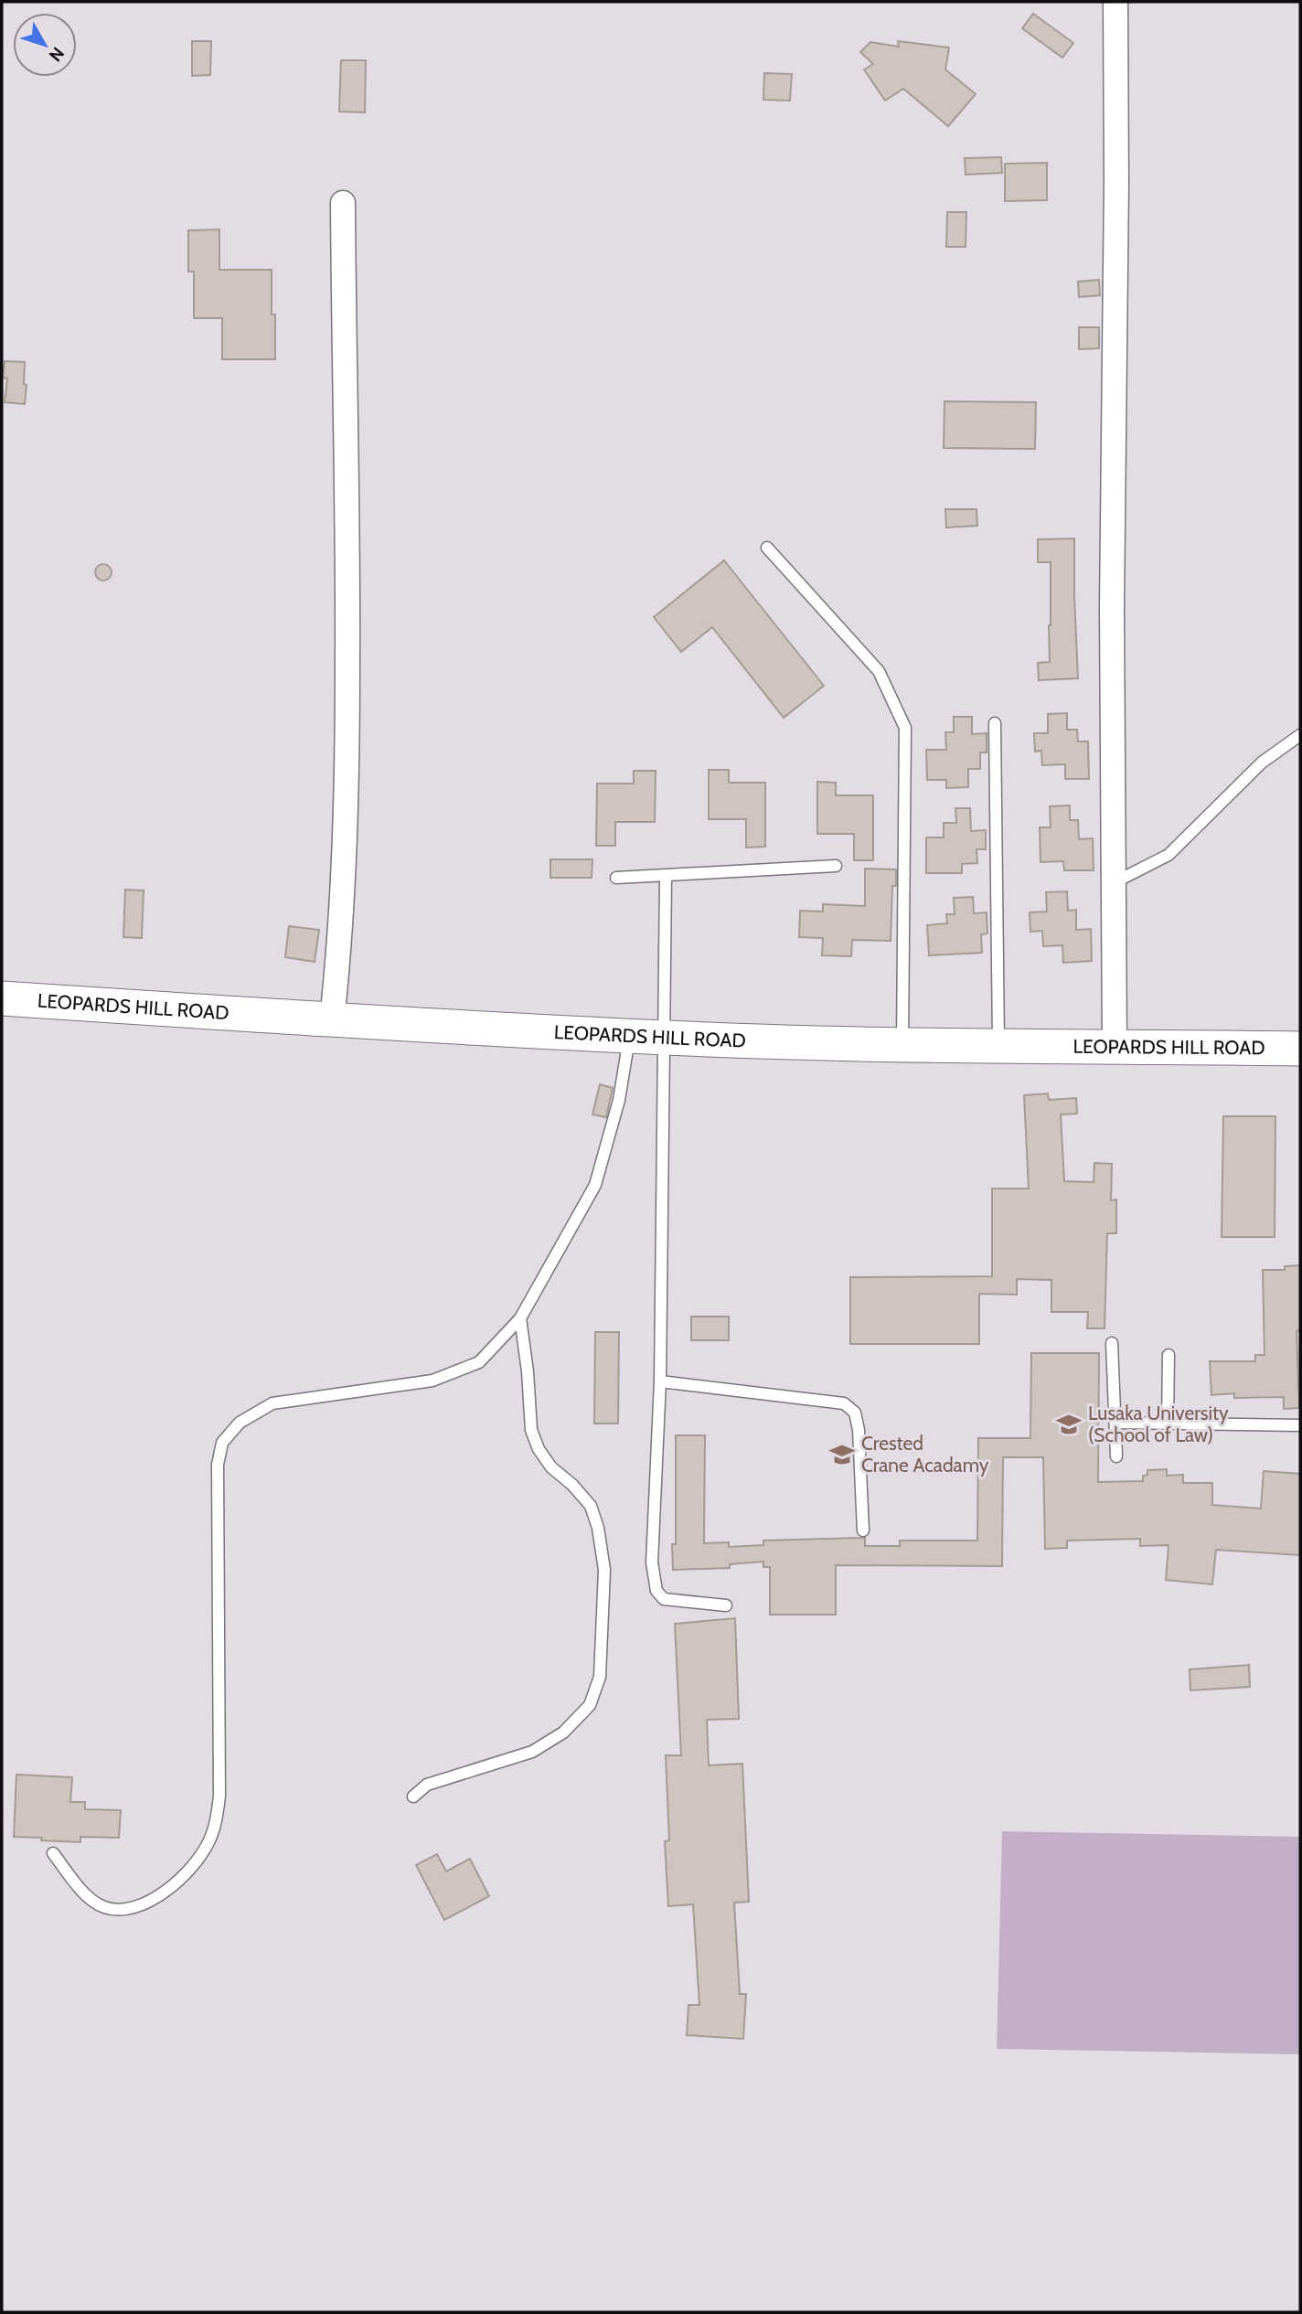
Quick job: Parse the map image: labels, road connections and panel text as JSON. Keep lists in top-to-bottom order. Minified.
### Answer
{"streets":{"main road":["LEOPARDS HILL ROAD"]},"places":{"school or university":["Lusaka University (School of Law)","Crested Crane Acadamy"]},"north":"bottom right"}
